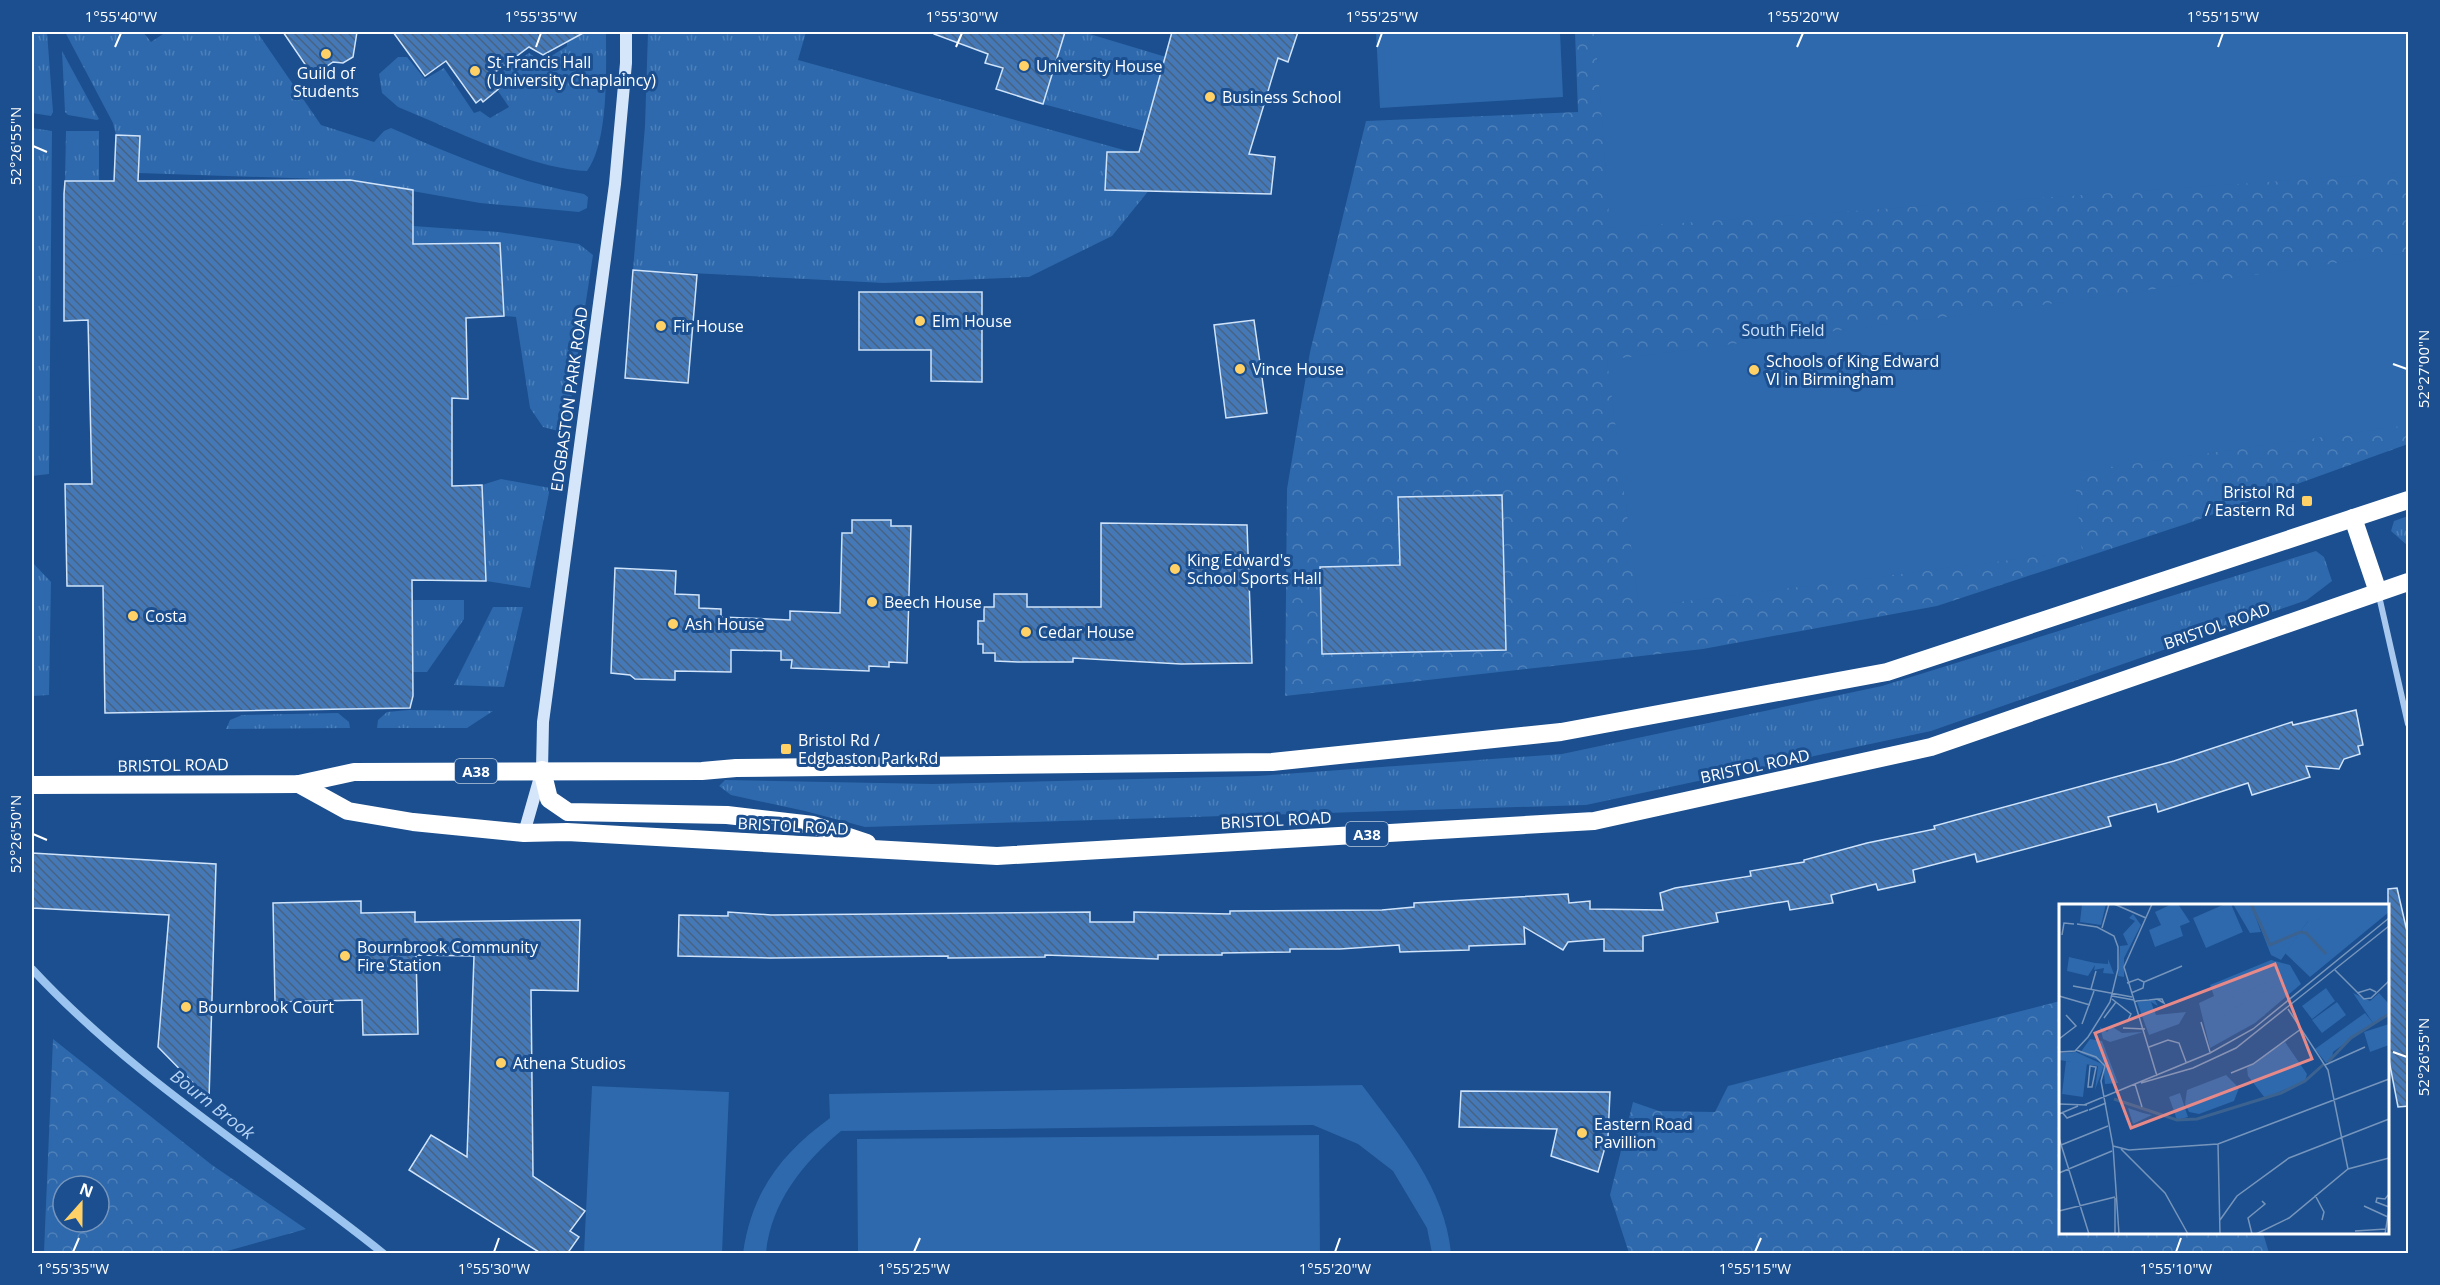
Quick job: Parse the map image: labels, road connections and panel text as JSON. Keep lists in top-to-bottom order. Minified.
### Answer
{"streets":{"highway":["BRISTOL ROAD","A38"],"street":["EDGBASTON PARK ROAD"]},"crossings":[["EDGBASTON PARK ROAD","BRISTOL ROAD"]],"water":["Bourn Brook"],"parks":["South Field"],"places":{"other":["Guild of Students","University House","St Francis Hall (University Chaplaincy)","Business School","Elm House","Fir House","Vince House","Schools of King Edward VI in Birmingham","King Edward's School Sports Hall","Beech House","Costa","Ash House","Cedar House","Bournbrook Community Fire Station","Bournbrook Court","Athena Studios","Eastern Road Pavillion"],"transit":["Bristol Rd / Eastern Rd","Bristol Rd / Edgbaston Park Rd"]},"north":"top","coordinates":["1°55'40\"W","1°55'35\"W","1°55'30\"W","1°55'25\"W","1°55'20\"W","1°55'15\"W","52°26'55\"N","52°27'00\"N","52°26'50\"N","1°55'10\"W"]}
